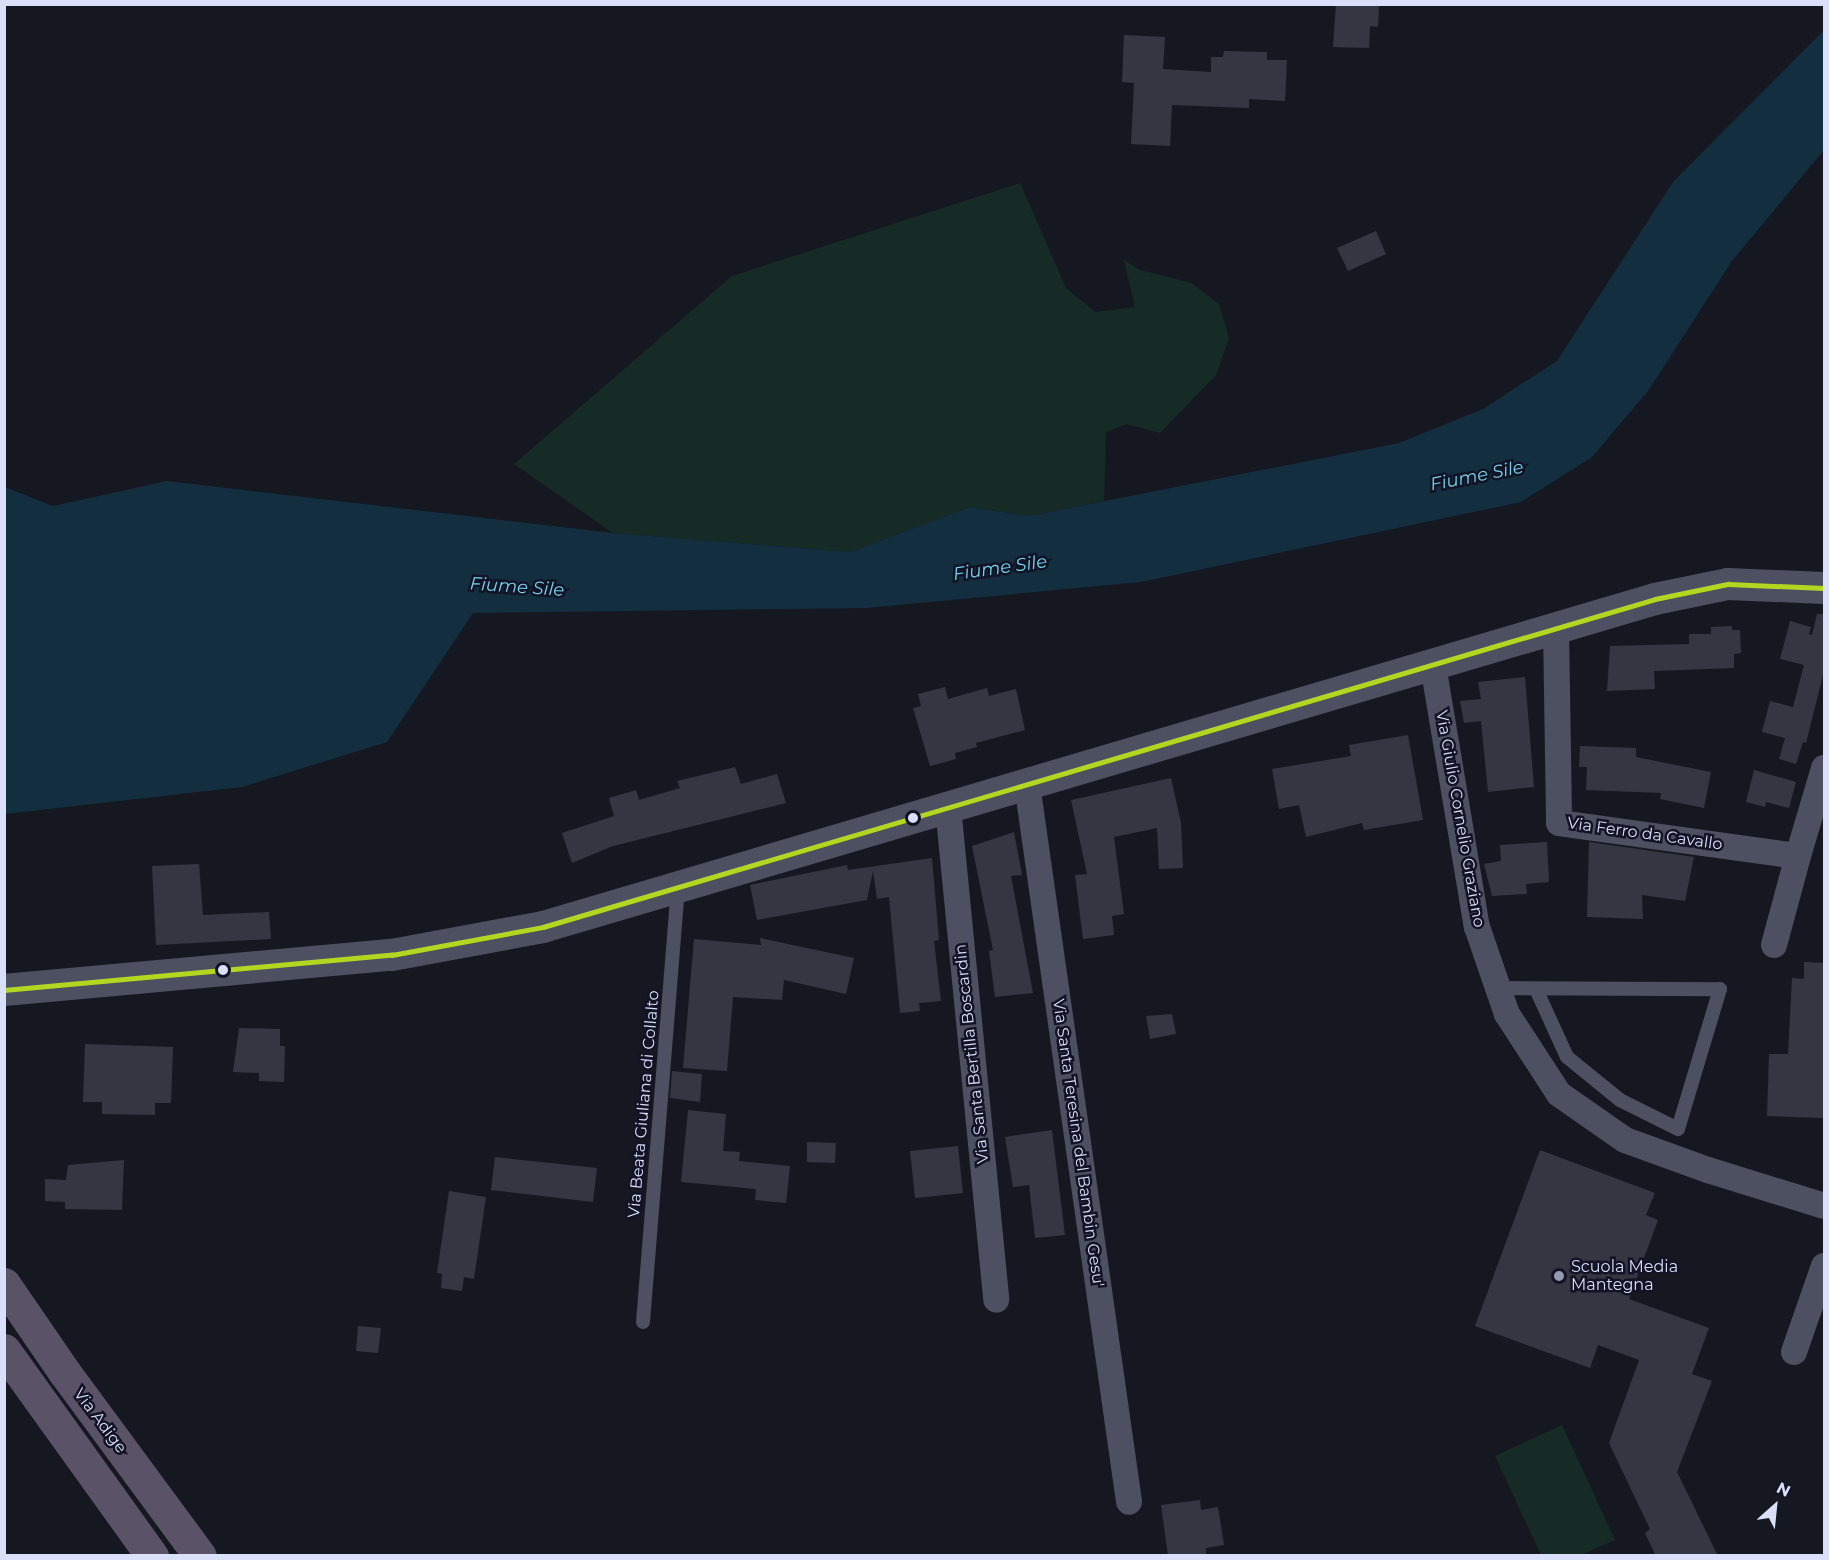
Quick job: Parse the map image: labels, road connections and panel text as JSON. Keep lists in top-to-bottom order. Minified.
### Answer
{"streets":{"highway":["Via Adige"],"street":["Via Giulio Cornelio Graziano","Via Ferro da Cavallo","Via Santa Bertilla Boscardin","Via Santa Teresina del Bambin Gesu'"],"lane":["Via Beata Giuliana di Collalto"]},"water":["Fiume Sile"],"places":["Scuola Media Mantegna"],"north":"top right"}
